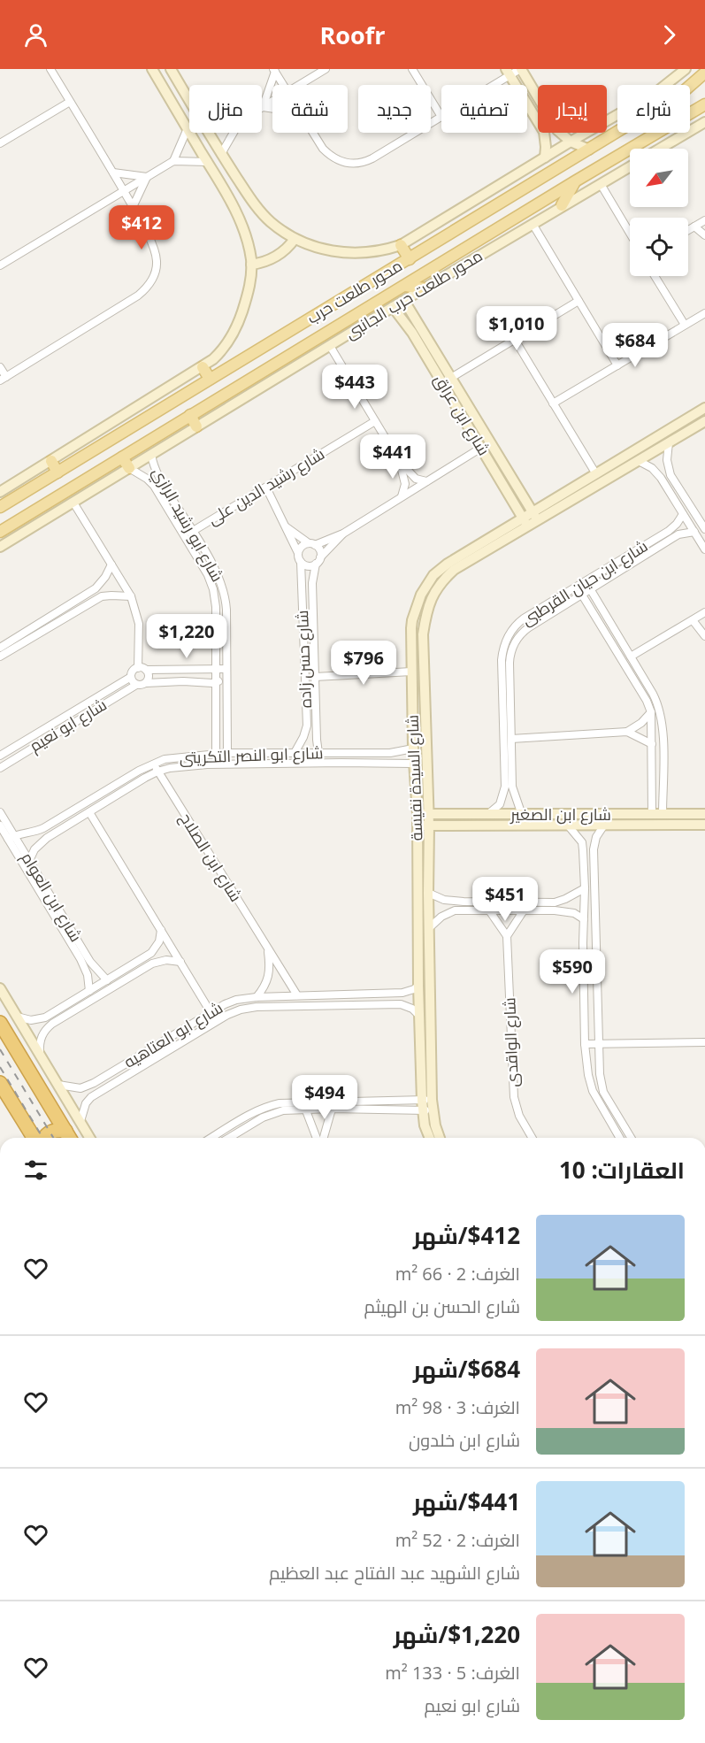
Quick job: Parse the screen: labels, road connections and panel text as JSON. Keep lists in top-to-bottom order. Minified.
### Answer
{"streets":{"main road":["محور طلعت حرب"],"street":["محور طلعت حرب الجانبى","شارع ابن عراق","شارع رشيد الدين على","شارع ابو رشيد الرازي","شارع ابن حيان القرطبى","شارع حسن زاده","شارع ابو نعيم","شارع ابو النصر التكريتى","شارع السيدة نفيسة","شارع ابن الصغير","شارع ابن الصلاح","شارع ابن العوام","شارع ابو العتاهيه","شارع الواقدى"]},"crossings":[["محور طلعت حرب الجانبى","شارع ابن عراق"],["محور طلعت حرب الجانبى","شارع ابو رشيد الرازي"],["شارع ابن عراق","شارع السيدة نفيسة"],["شارع رشيد الدين على","شارع ابو رشيد الرازي"],["شارع ابو رشيد الرازي","شارع ابو النصر التكريتى"],["شارع ابن حيان القرطبى","شارع ابن الصغير"],["شارع حسن زاده","شارع ابو النصر التكريتى"],["شارع ابو النصر التكريتى","شارع السيدة نفيسة"],["شارع ابو النصر التكريتى","شارع ابن الصلاح"],["شارع ابو النصر التكريتى","شارع ابن العوام"],["شارع السيدة نفيسة","شارع ابن الصغير"],["شارع السيدة نفيسة","شارع ابو العتاهيه"],["شارع ابن الصلاح","شارع ابو العتاهيه"]],"north":"bottom left","page":{"header":"Roofr","chip":["شراء","إيجار","تصفية","جديد","شقة","منزل"],"price":["$412","$1,010","$684","$443","$441","$1,220","$796","$451","$590","$494"],"heading":"العقارات: 10","list":[{"name":"$412/شهر","note":"الغرف: 2 · 66 m² · شارع الحسن بن الهيثم"},{"name":"$684/شهر","note":"الغرف: 3 · 98 m² · شارع ابن خلدون"},{"name":"$441/شهر","note":"الغرف: 2 · 52 m² · شارع الشهيد عبد الفتاح عبد العظيم"},{"name":"$1,220/شهر","note":"الغرف: 5 · 133 m² · شارع ابو نعيم"}]}}
